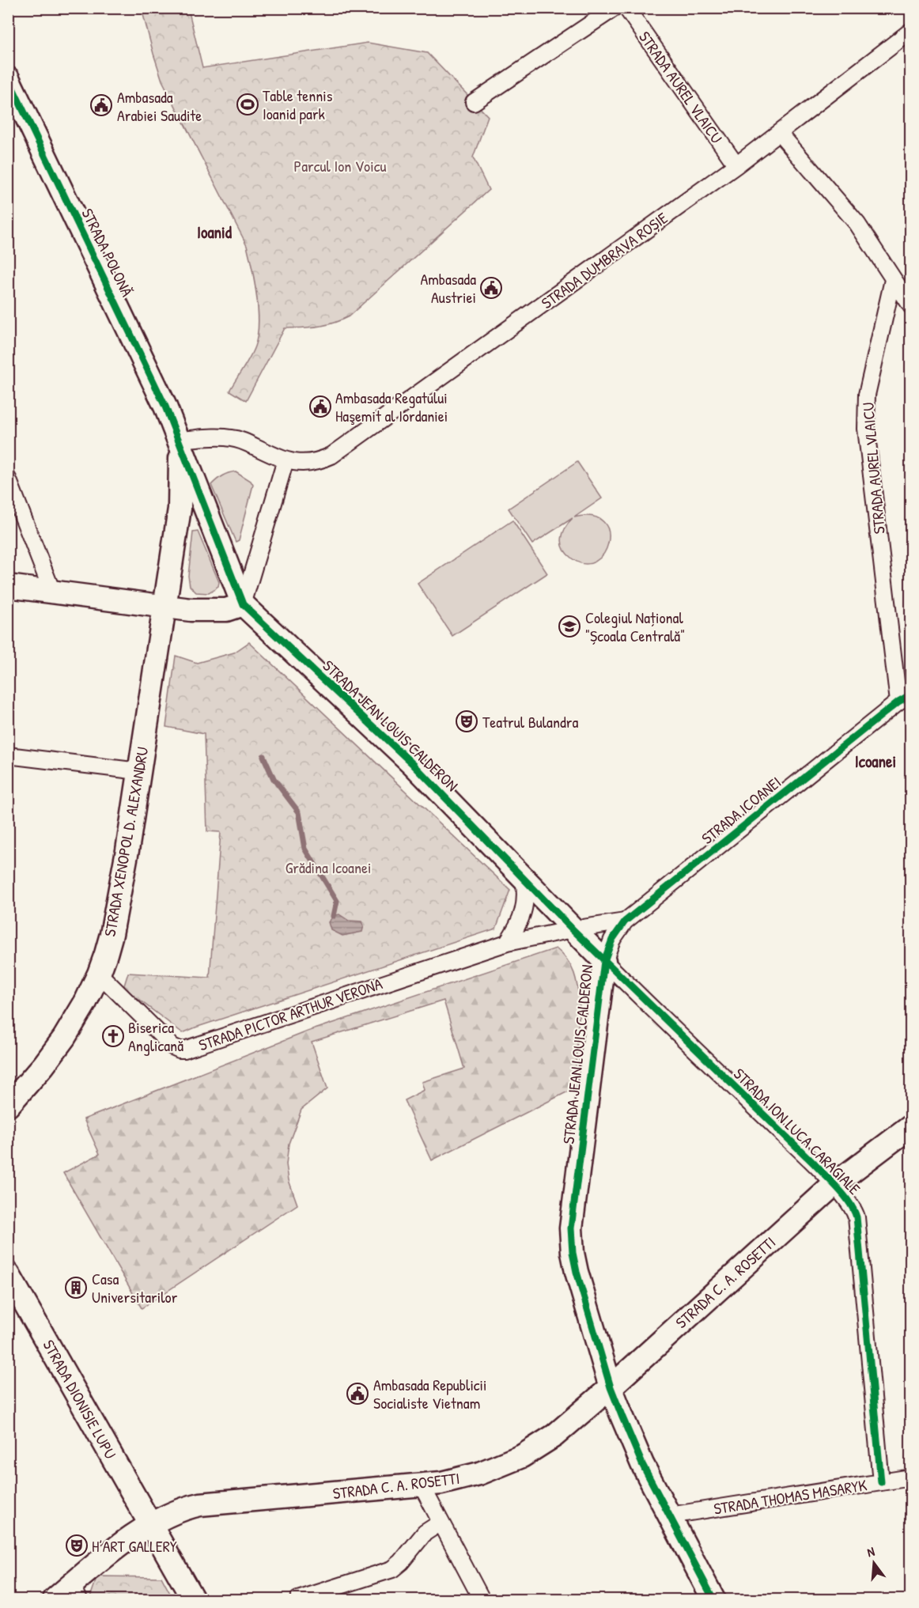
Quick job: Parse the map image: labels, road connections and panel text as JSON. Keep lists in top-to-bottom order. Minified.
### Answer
{"streets":{"street":["STRADA AUREL VLAICU","STRADA POLONĂ","STRADA DUMBRAVA ROȘIE","STRADA JEAN LOUIS CALDERON","STRADA ICOANEI","STRADA XENOPOL D. ALEXANDRU","STRADA PICTOR ARTHUR VERONA","STRADA ION LUCA CARAGIALE","STRADA C. A. ROSETTI","STRADA DIONISIE LUPU","STRADA THOMAS MASARYK"]},"crossings":[["STRADA AUREL VLAICU","STRADA DUMBRAVA ROȘIE"],["STRADA AUREL VLAICU","STRADA ICOANEI"],["STRADA POLONĂ","STRADA DUMBRAVA ROȘIE"],["STRADA POLONĂ","STRADA JEAN LOUIS CALDERON"],["STRADA POLONĂ","STRADA XENOPOL D. ALEXANDRU"],["STRADA DUMBRAVA ROȘIE","STRADA XENOPOL D. ALEXANDRU"],["STRADA JEAN LOUIS CALDERON","STRADA ICOANEI"],["STRADA JEAN LOUIS CALDERON","STRADA PICTOR ARTHUR VERONA"],["STRADA JEAN LOUIS CALDERON","STRADA ION LUCA CARAGIALE"],["STRADA JEAN LOUIS CALDERON","STRADA C. A. ROSETTI"],["STRADA JEAN LOUIS CALDERON","STRADA THOMAS MASARYK"],["STRADA ICOANEI","STRADA ION LUCA CARAGIALE"],["STRADA XENOPOL D. ALEXANDRU","STRADA PICTOR ARTHUR VERONA"],["STRADA ION LUCA CARAGIALE","STRADA C. A. ROSETTI"],["STRADA ION LUCA CARAGIALE","STRADA THOMAS MASARYK"],["STRADA C. A. ROSETTI","STRADA DIONISIE LUPU"]],"districts":["Ioanid","Icoanei"],"parks":["Parcul Ion Voicu","Grădina Icoanei"],"places":{"sports":["Table tennis Ioanid park"],"public building":["Ambasada Arabiei Saudite","Ambasada Austriei","Ambasada Regatului Haşemit al Iordaniei","Ambasada Republicii Socialiste Vietnam"],"school or university":["Colegiul Național \"Școala Centrală\""],"theatre":["Teatrul Bulandra","H’ART GALLERY"],"church":["Biserica Anglicană"],"building":["Casa Universitarilor"]},"north":"top"}
